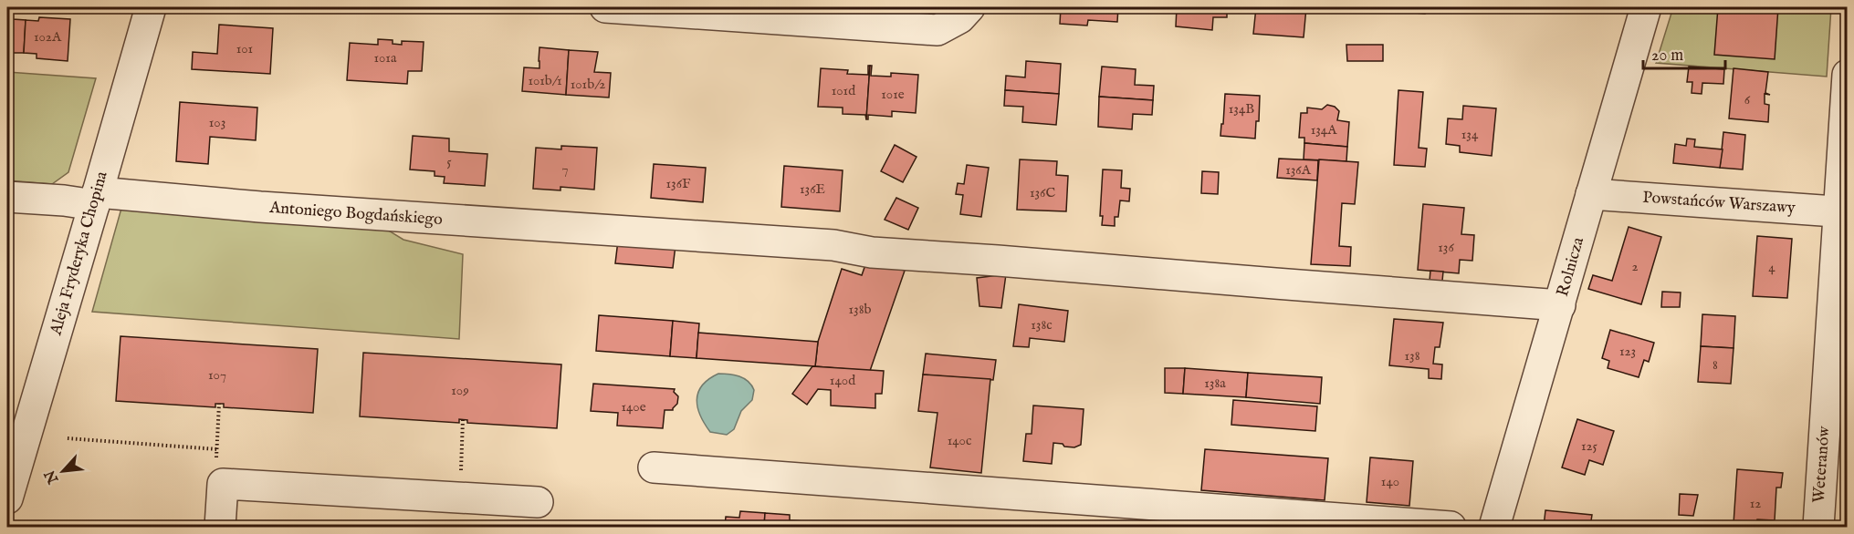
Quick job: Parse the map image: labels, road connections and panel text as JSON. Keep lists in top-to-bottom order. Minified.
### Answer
{"streets":{"street":["Powstańców Warszawy","Antoniego Bogdańskiego","Aleja Fryderyka Chopina","Rolnicza","Weteranów"]},"crossings":[["Powstańców Warszawy","Rolnicza"],["Powstańców Warszawy","Weteranów"],["Antoniego Bogdańskiego","Aleja Fryderyka Chopina"],["Antoniego Bogdańskiego","Rolnicza"]],"house_numbers":["102A","101","101a","101b/1","101b/2","101d","101e","6","134B","103","134A","134","5","7","136A","136F","136E","136C","136","2","4","138b","138c","123","138","8","107","140d","138a","109","140e","140c","125","140","12"],"scale_bar":"20 m","north":"bottom left"}
